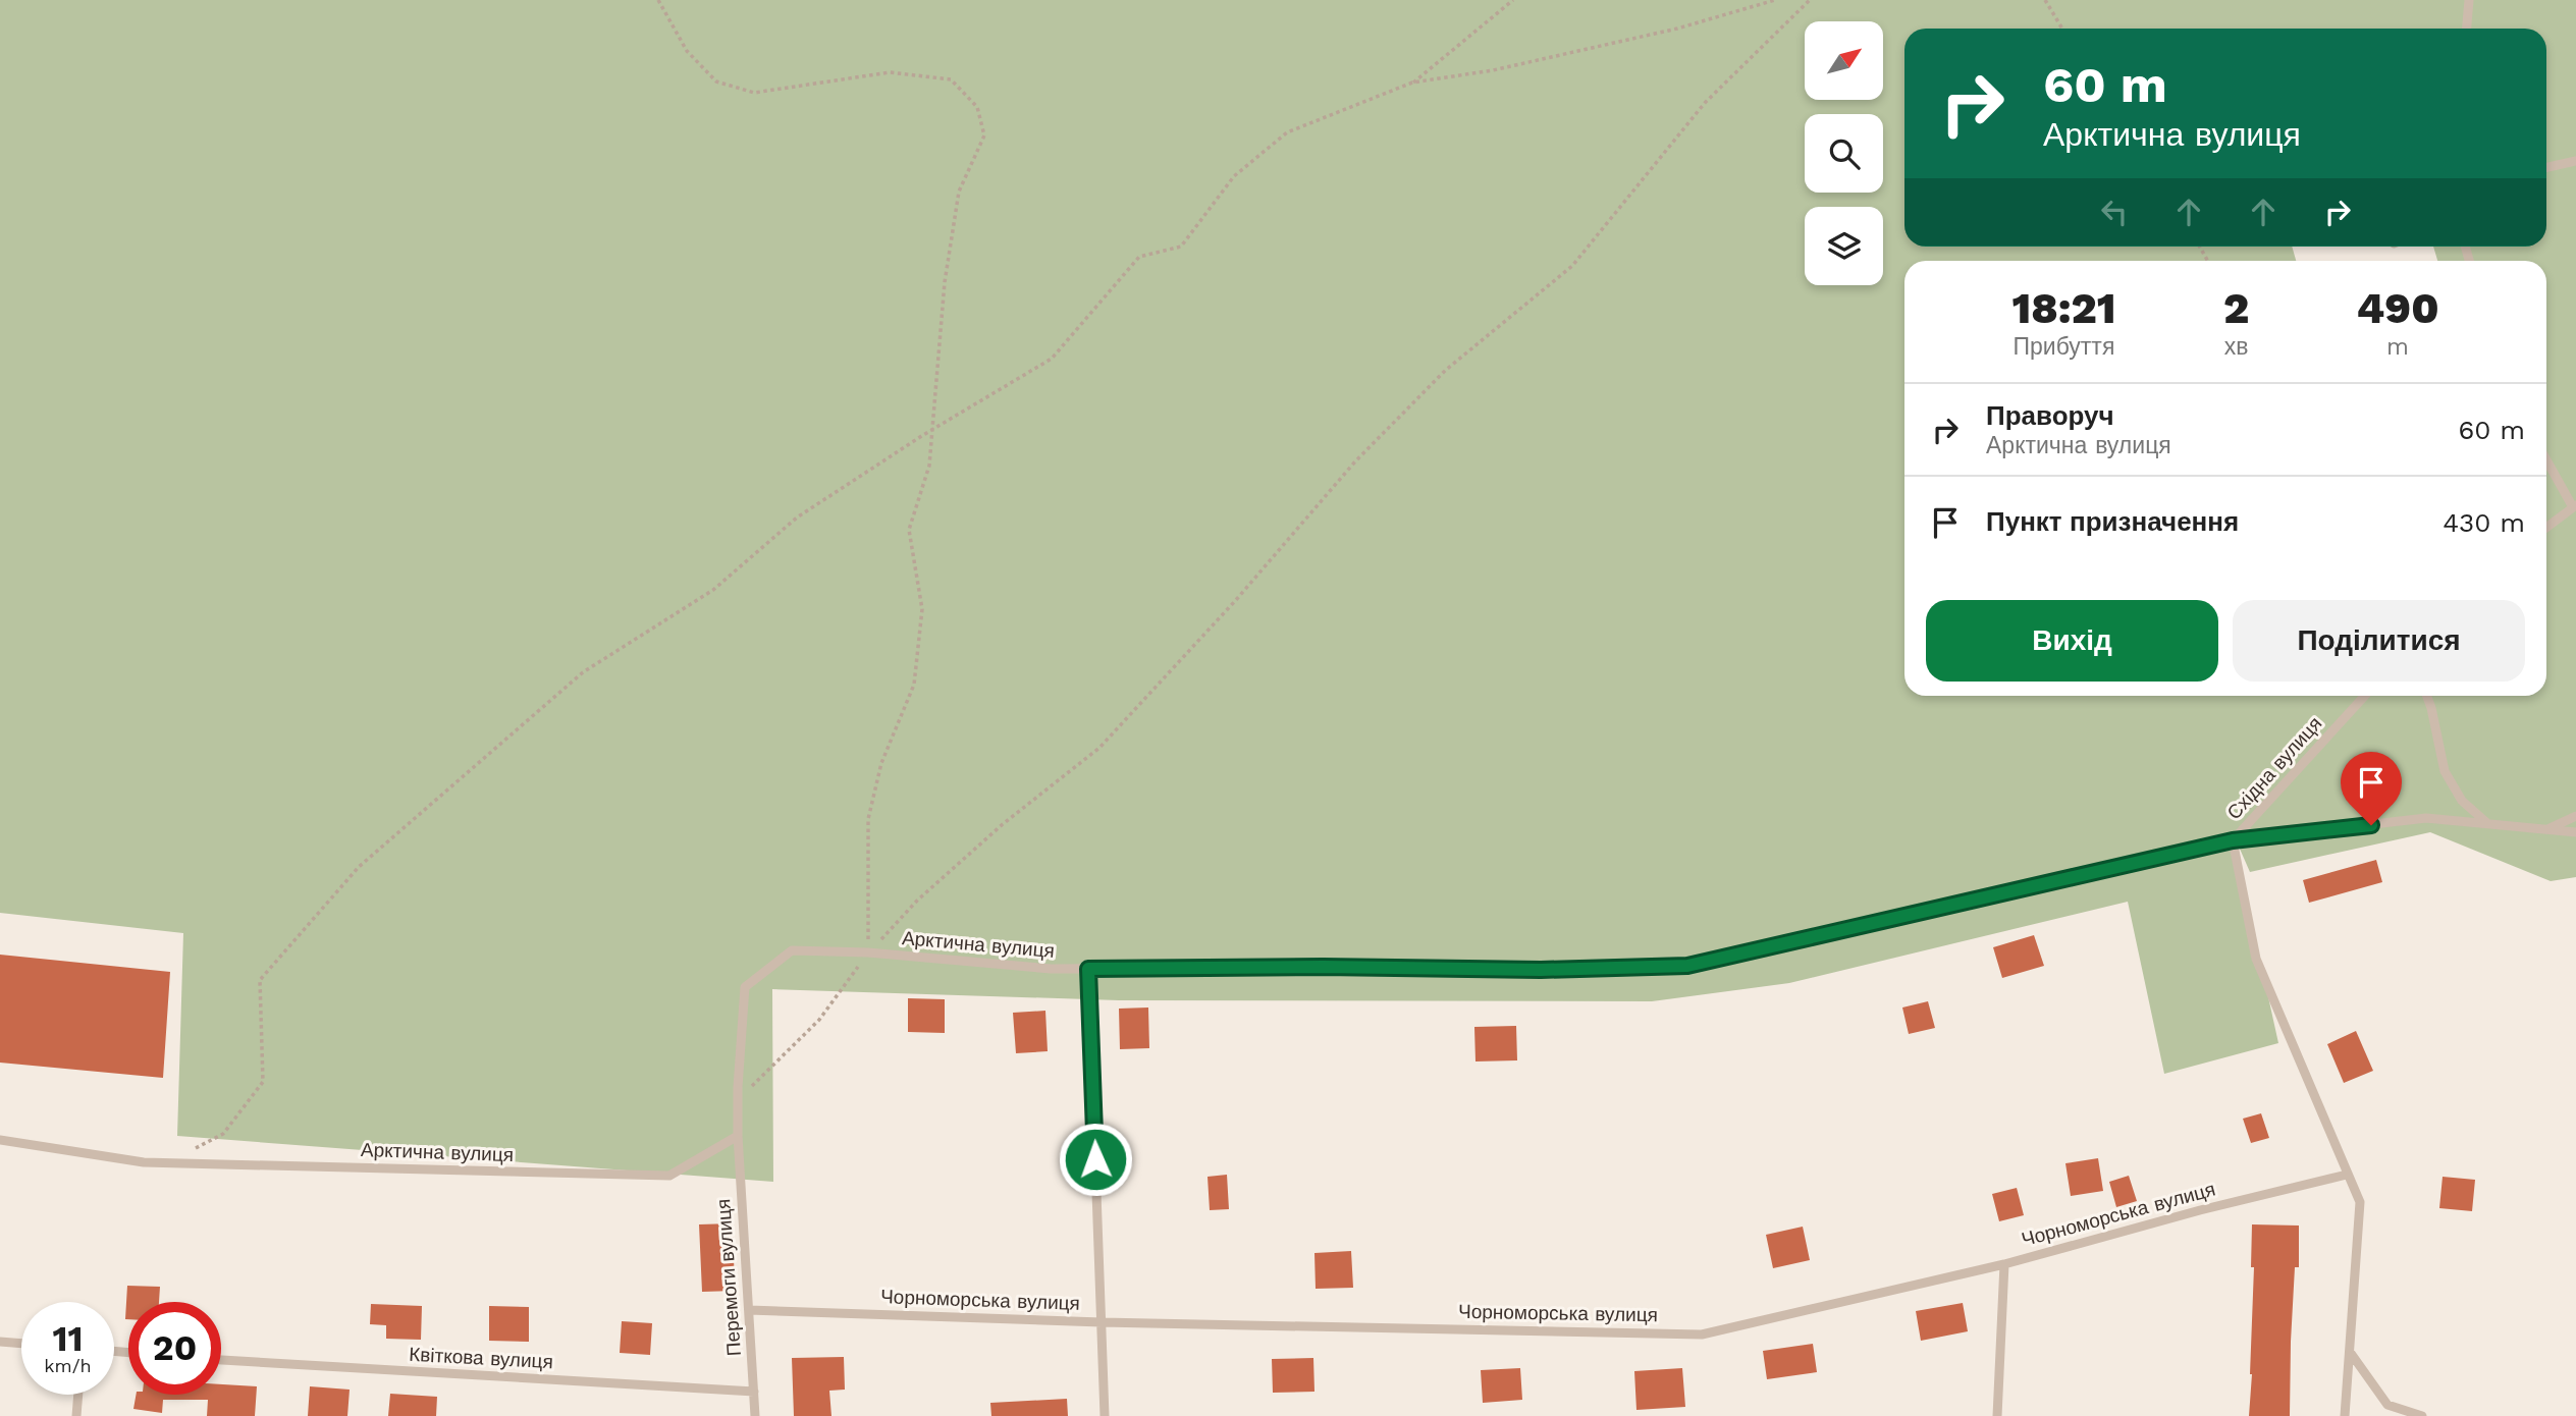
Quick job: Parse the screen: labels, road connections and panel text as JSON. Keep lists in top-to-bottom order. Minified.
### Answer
{"streets":{"lane":["Східна вулиця","Арктична вулиця","Чорноморська вулиця","Перемоги вулиця","Квіткова вулиця"]},"crossings":[["Східна вулиця","Арктична вулиця"],["Арктична вулиця","Перемоги вулиця"],["Чорноморська вулиця","Перемоги вулиця"],["Перемоги вулиця","Квіткова вулиця"]],"north":"top right","page":{"turn":["60 m","Арктична вулиця"],"eta":["18:21","Прибуття","2","хв","490","m"],"list":[{"name":"Праворуч","note":"Арктична вулиця","value":"60 m"},{"name":"Пункт призначення","value":"430 m"}],"buttons":["Вихід","Поділитися"],"speed":"11 km/h","limit":"20"}}
